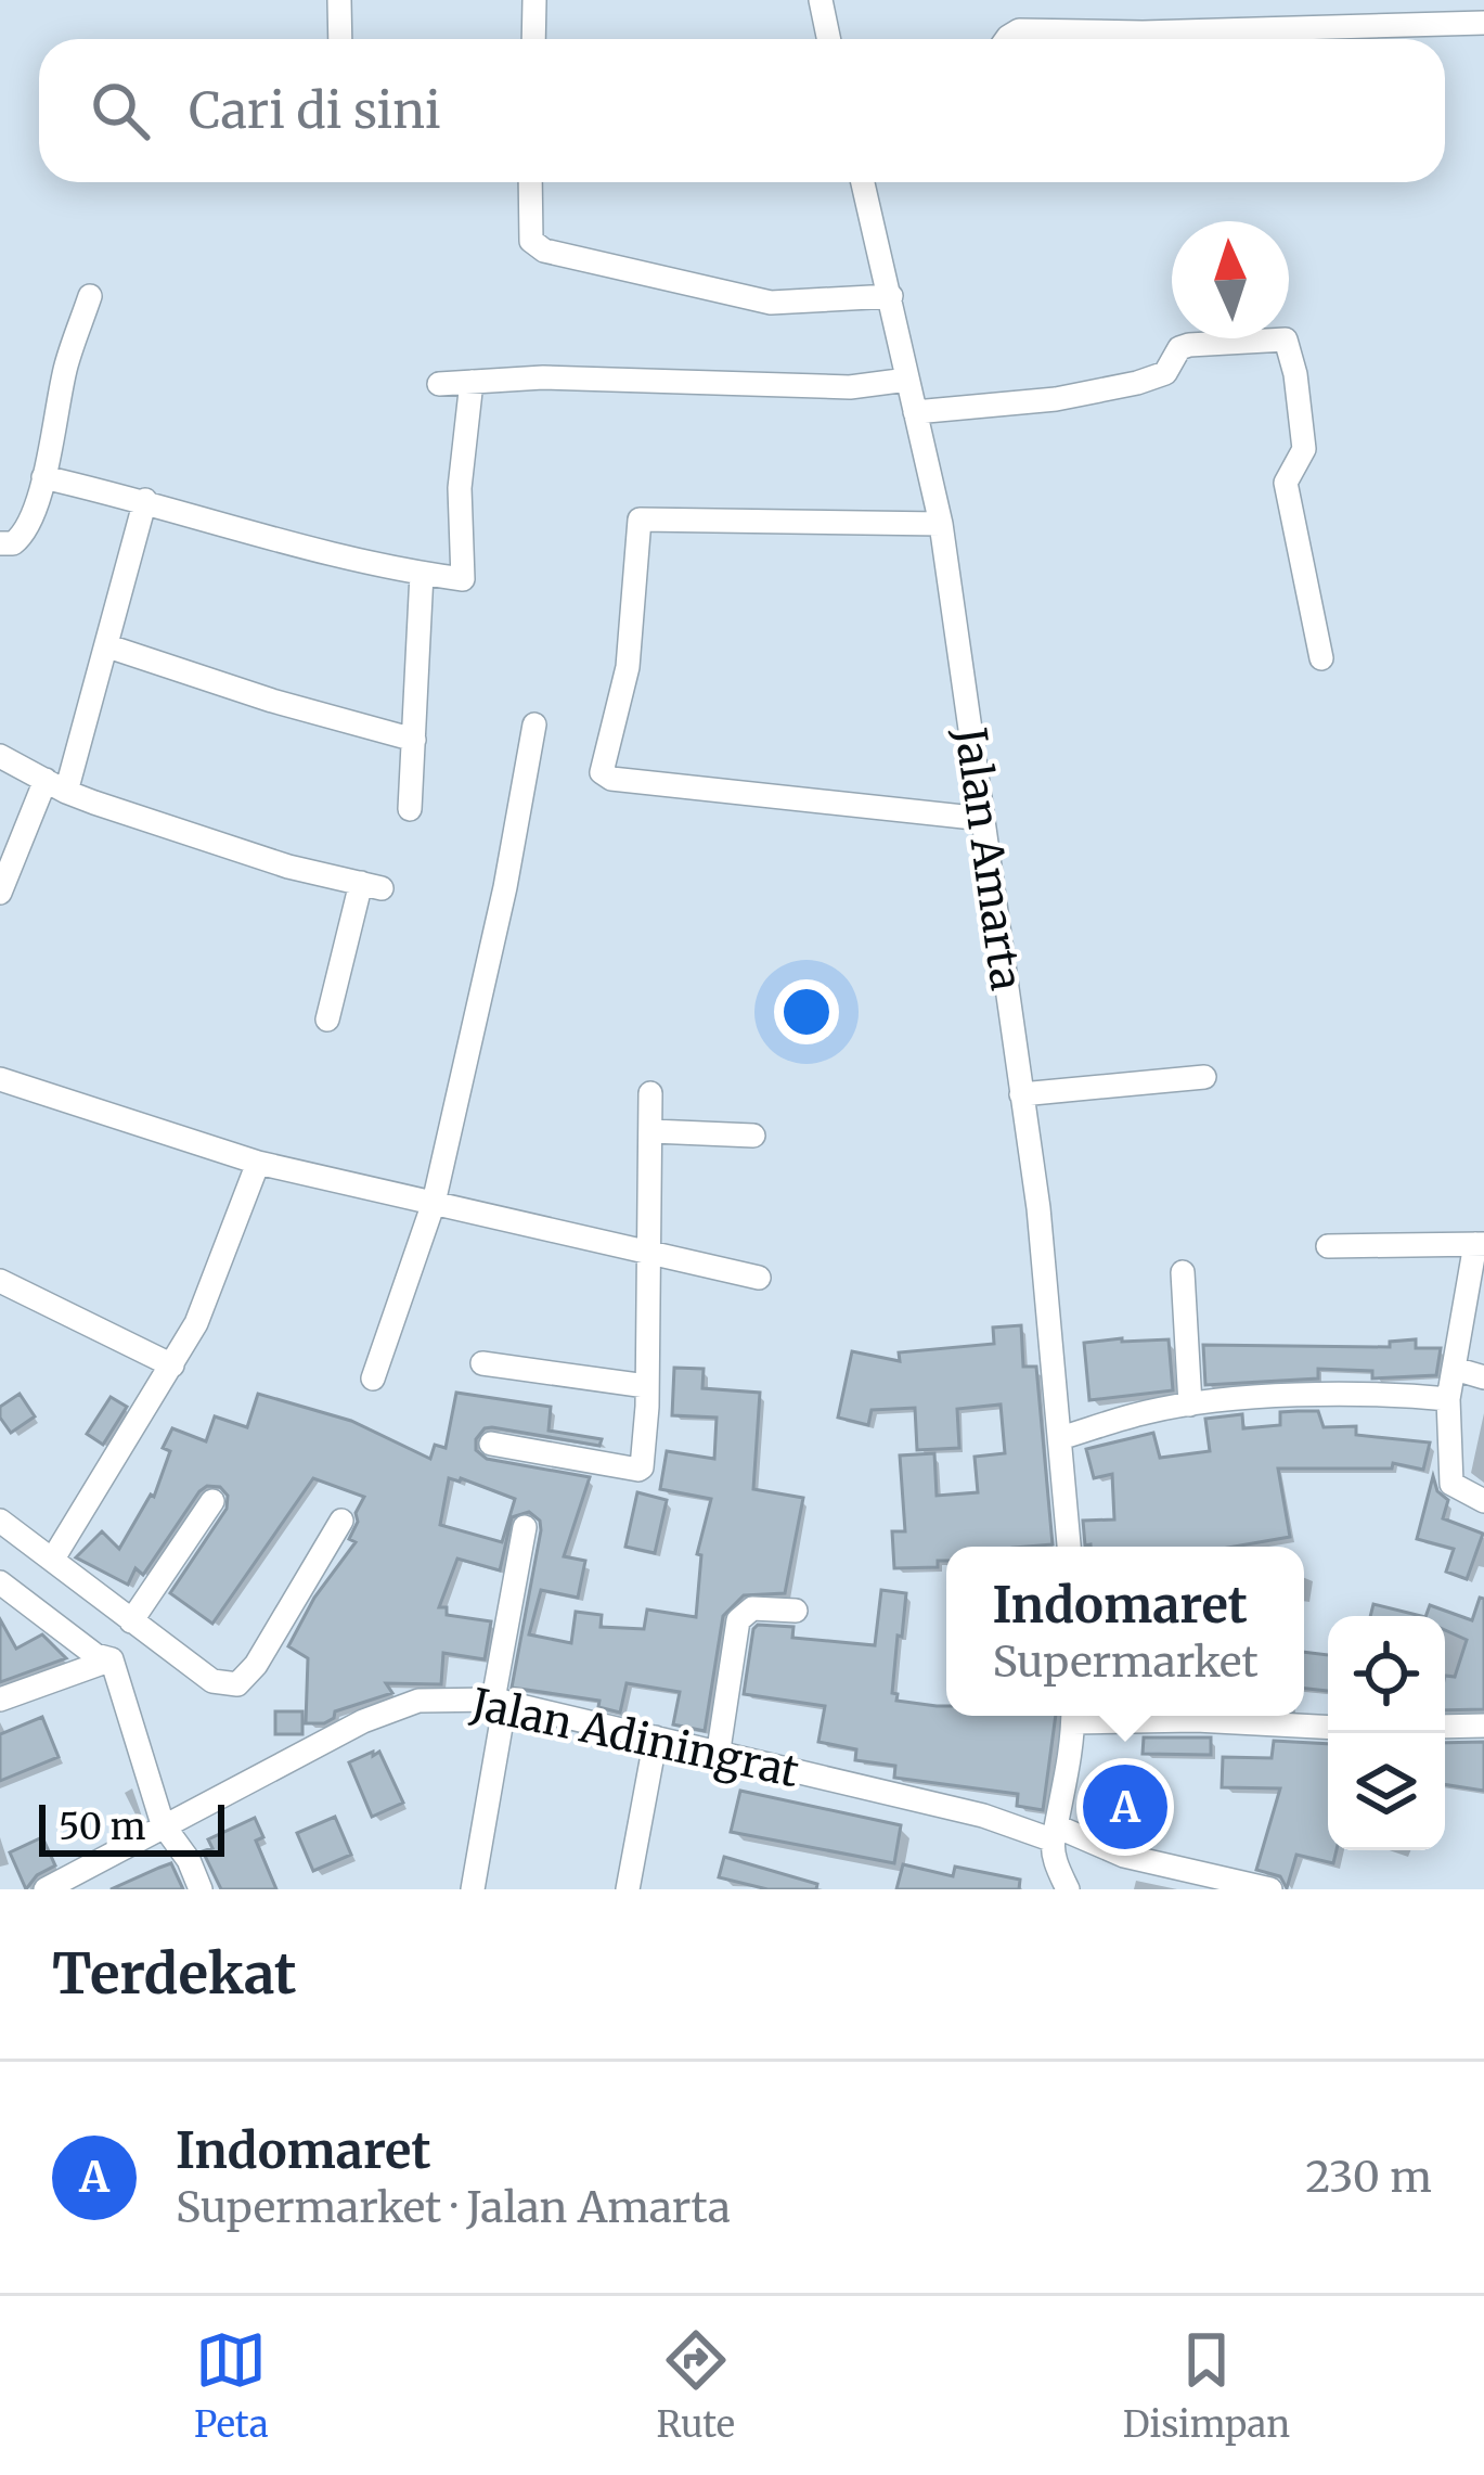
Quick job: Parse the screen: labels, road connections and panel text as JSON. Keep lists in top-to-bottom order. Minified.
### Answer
{"streets":{"street":["Jalan Amarta","Jalan Adiningrat"]},"scale_bar":"50 m","north":"top","page":{"search":"Cari di sini","popup":["Indomaret","Supermarket"],"pins":"A","scale":"50 m","heading":"Terdekat","list":[{"mark":"A","name":"Indomaret","note":"Supermarket · Jalan Amarta","value":"230 m"}],"nav":["Peta","Rute","Disimpan"]}}
